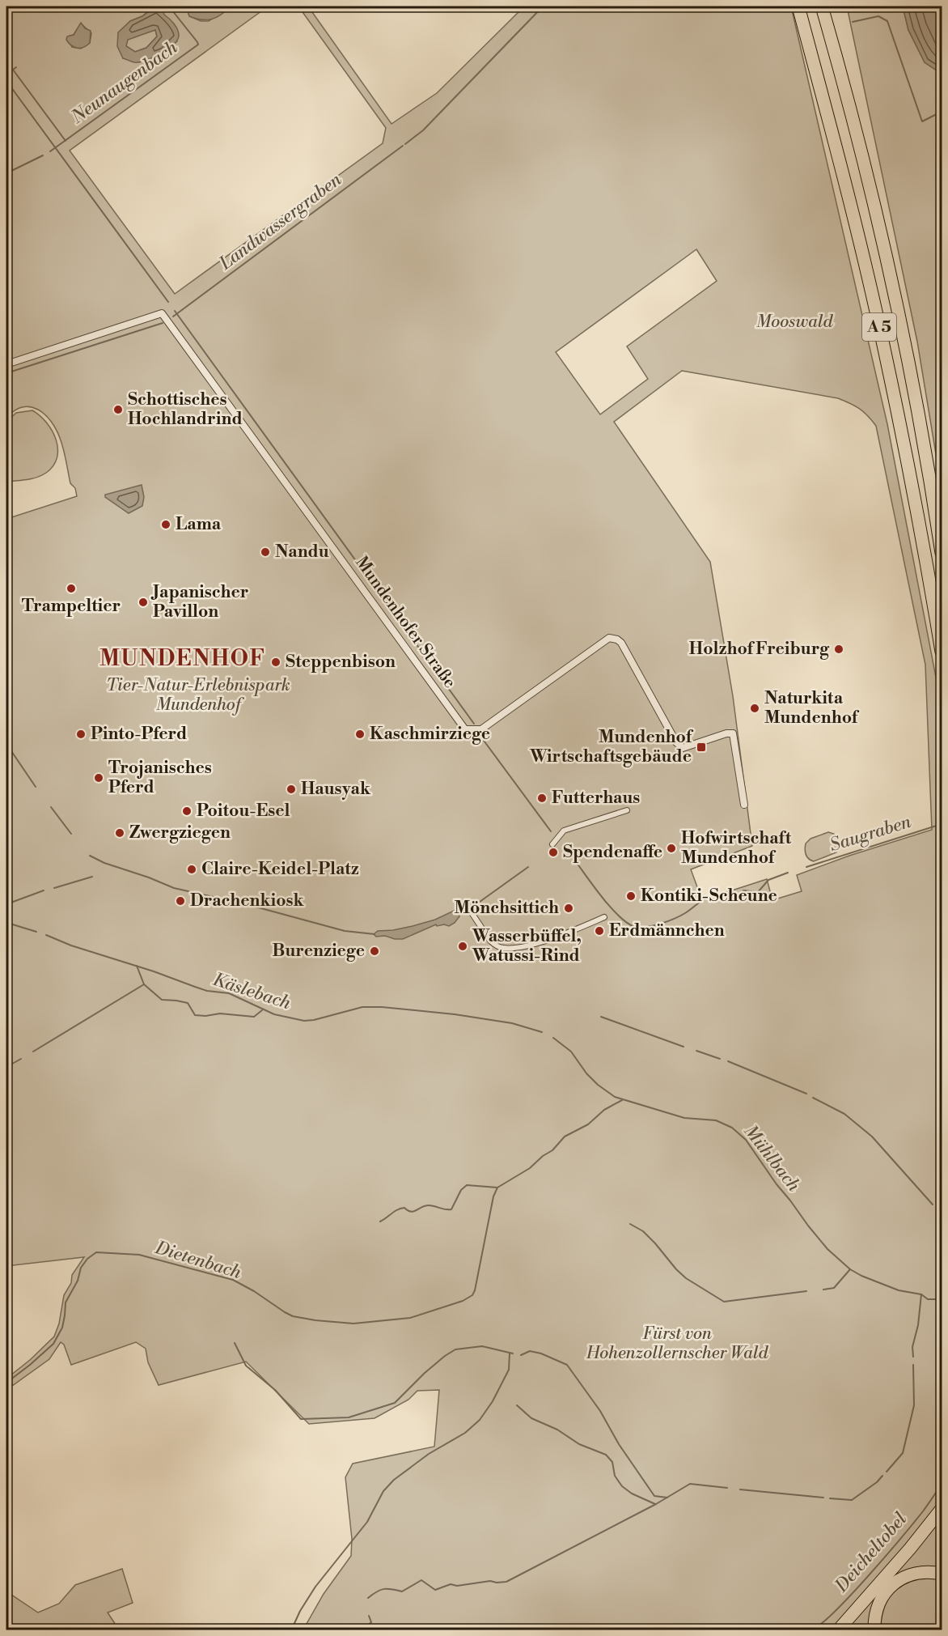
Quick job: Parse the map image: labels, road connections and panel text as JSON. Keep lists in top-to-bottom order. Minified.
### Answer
{"streets":{"highway":["A 5"],"street":["Mundenhofer Straße"]},"districts":["MUNDENHOF"],"water":["Neunaugenbach","Landwassergraben","Saugraben","Käslebach","Mühlbach","Dietenbach","Deicheltobel"],"parks":["Mooswald","Tier-Natur-Erlebnispark Mundenhof","Fürst von Hohenzollernscher Wald"],"places":{"other":["Schottisches Hochlandrind","Lama","Nandu","Trampeltier","Japanischer Pavillon","Holzhof Freiburg","Steppenbison","Naturkita Mundenhof","Pinto-Pferd","Kaschmirziege","Trojanisches Pferd","Hausyak","Futterhaus","Poitou-Esel","Zwergziegen","Hofwirtschaft Mundenhof","Spendenaffe","Claire-Keidel-Platz","Kontiki-Scheune","Drachenkiosk","Mönchsittich","Erdmännchen","Wasserbüffel, Watussi-Rind","Burenziege"],"transit":["Mundenhof Wirtschaftsgebäude"]}}
